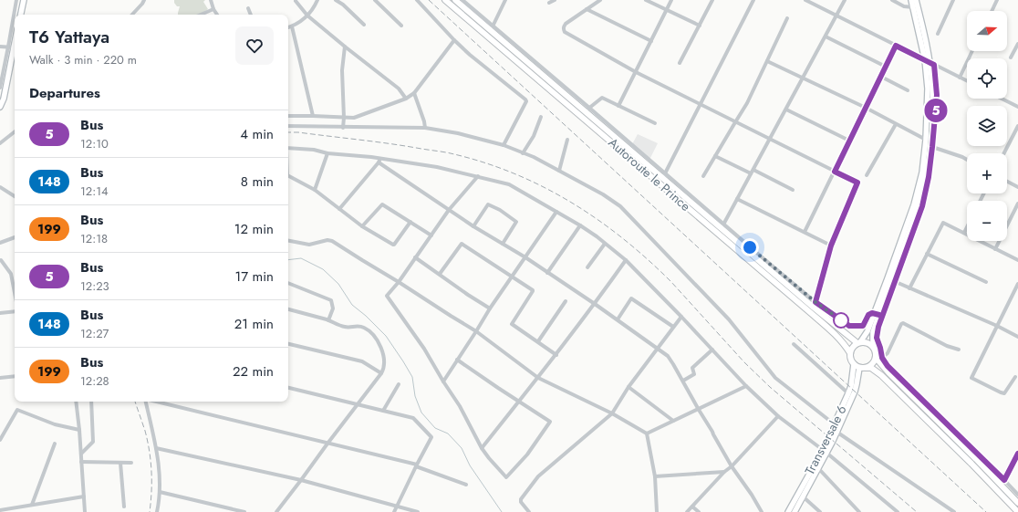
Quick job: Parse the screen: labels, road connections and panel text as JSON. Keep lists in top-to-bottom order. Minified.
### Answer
{"streets":{"main road":["Autoroute le Prince","Transversale 6"]},"crossings":[["Autoroute le Prince","Transversale 6"]],"lines":["bus line 5"],"north":"right","page":{"on_map":"5","map_buttons":["+","−"],"heading":[["T6 Yattaya","Walk · 3 min · 220 m"],"Departures"],"list":[{"mark":"5","name":"Bus","note":"12:10","value":"4 min"},{"mark":"148","name":"Bus","note":"12:14","value":"8 min"},{"mark":"199","name":"Bus","note":"12:18","value":"12 min"},{"mark":"5","name":"Bus","note":"12:23","value":"17 min"},{"mark":"148","name":"Bus","note":"12:27","value":"21 min"},{"mark":"199","name":"Bus","note":"12:28","value":"22 min"}]}}
